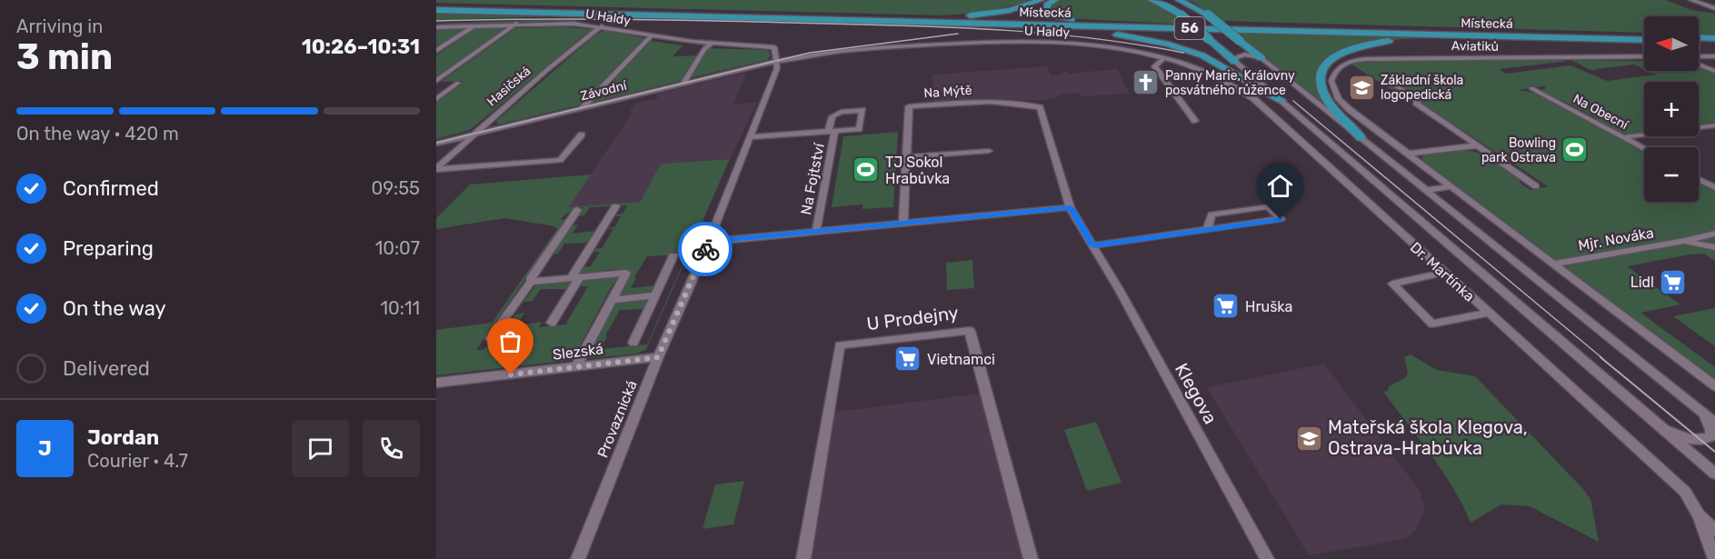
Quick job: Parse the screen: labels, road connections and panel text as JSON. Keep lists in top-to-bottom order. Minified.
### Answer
{"streets":{"highway":["Místecká","56"],"street":["U Haldy","Aviatiků","Hasičská","Závodní","Na Mýtě","Na Obecní","Na Fojtství","Mjr. Nováka","Dr. Martínka","U Prodejny","Slezská","Klegova","Provaznická"]},"crossings":[["Místecká","56"],["U Haldy","Hasičská"],["U Haldy","Závodní"],["U Haldy","Dr. Martínka"],["U Haldy","Provaznická"],["56","Dr. Martínka"],["Hasičská","Závodní"],["Závodní","Provaznická"],["Na Mýtě","Klegova"],["Na Fojtství","Provaznická"],["Slezská","Provaznická"]],"places":{"church":["Panny Marie, Královny posvátného růžence"],"school or university":["Základní škola logopedická","Mateřská škola Klegova, Ostrava-Hrabůvka"],"sports":["Bowling park Ostrava","TJ Sokol Hrabůvka"],"supermarket":["Lidl","Hruška","Vietnamci"]},"north":"left","page":{"heading":["3 min","Arriving in","10:26–10:31"],"panel":["Jordan","Courier · 4.7"],"map_buttons":["+","−"],"bar":"On the way · 420 m","list":[["Confirmed","09:55"],["Preparing","10:07"],["On the way","10:11"],"Delivered"],"round":"J"}}
